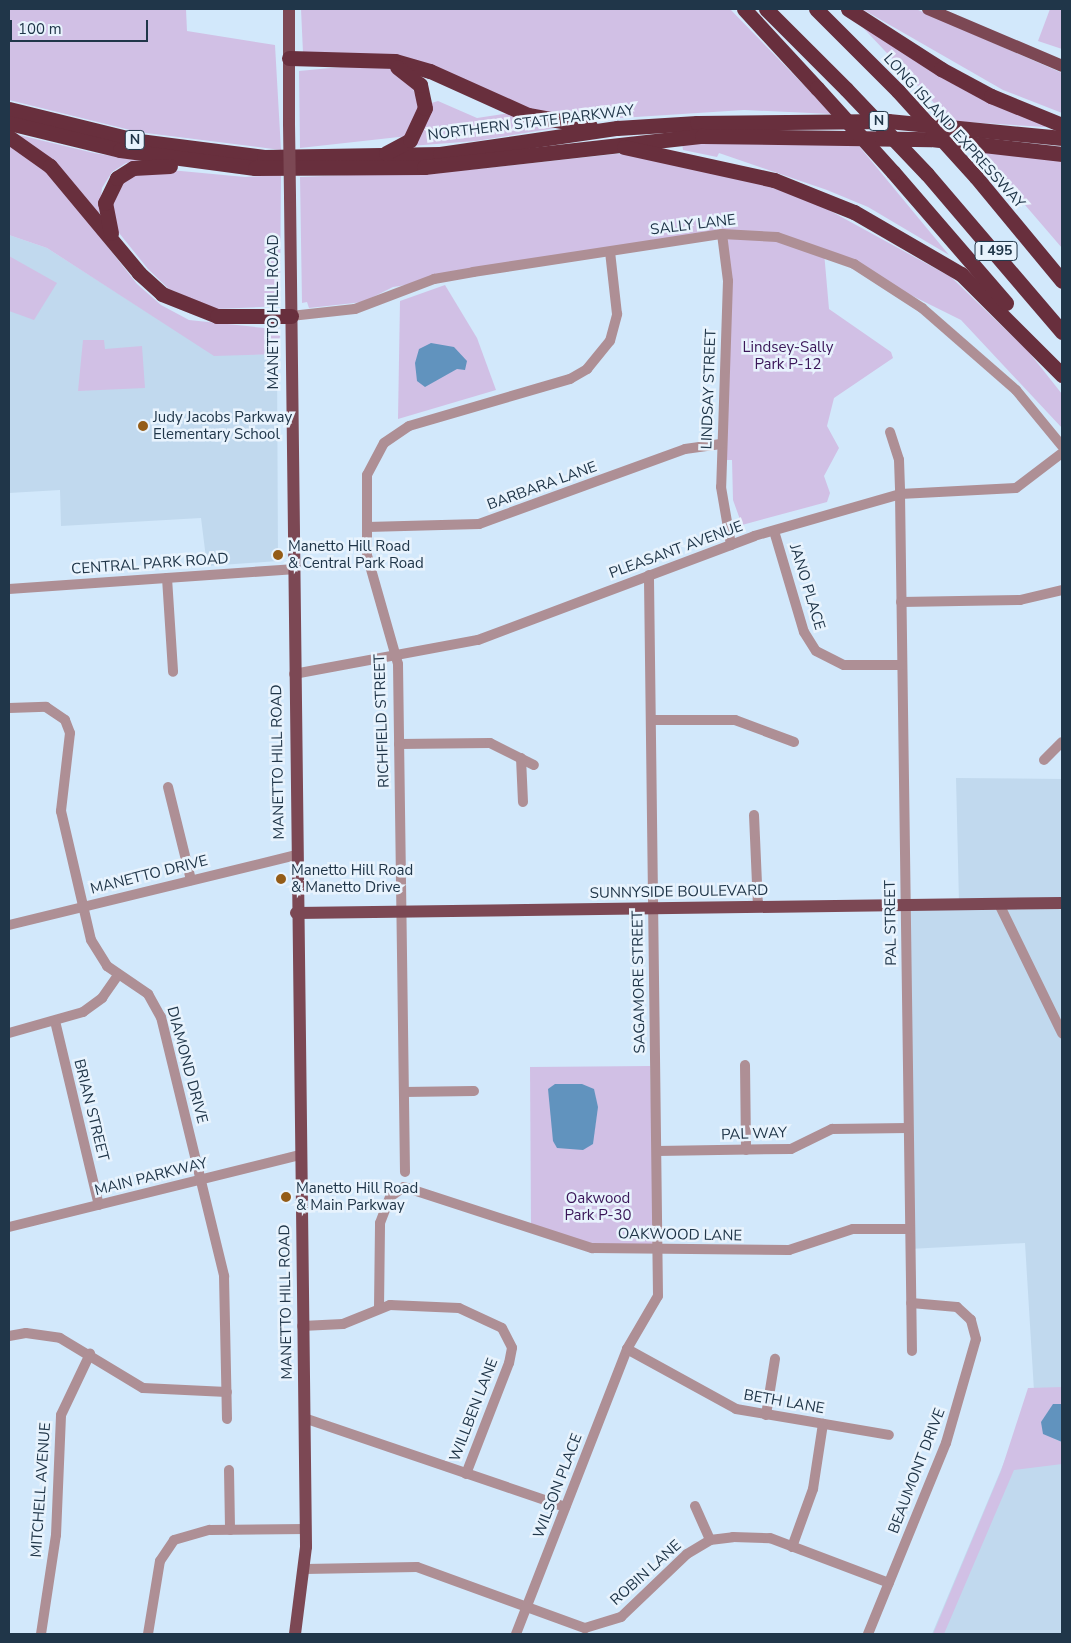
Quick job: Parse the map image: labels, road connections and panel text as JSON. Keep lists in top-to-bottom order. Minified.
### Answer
{"streets":{"highway":["N","NORTHERN STATE PARKWAY","LONG ISLAND EXPRESSWAY","I 495"],"main road":["MANETTO HILL ROAD","SUNNYSIDE BOULEVARD"],"street":["SALLY LANE","LINDSAY STREET","BARBARA LANE","PLEASANT AVENUE","CENTRAL PARK ROAD","JANO PLACE","RICHFIELD STREET","MANETTO DRIVE","PAL STREET","SAGAMORE STREET","DIAMOND DRIVE","BRIAN STREET","PAL WAY","MAIN PARKWAY","OAKWOOD LANE","BETH LANE","WILLBEN LANE","BEAUMONT DRIVE","WILSON PLACE","MITCHELL AVENUE","ROBIN LANE"]},"crossings":[["SALLY LANE","MANETTO HILL ROAD"],["SALLY LANE","LINDSAY STREET"],["SALLY LANE","RICHFIELD STREET"],["MANETTO HILL ROAD","PLEASANT AVENUE"],["MANETTO HILL ROAD","CENTRAL PARK ROAD"],["MANETTO HILL ROAD","MANETTO DRIVE"],["MANETTO HILL ROAD","SUNNYSIDE BOULEVARD"],["MANETTO HILL ROAD","MAIN PARKWAY"],["MANETTO HILL ROAD","WILLBEN LANE"],["MANETTO HILL ROAD","ROBIN LANE"],["LINDSAY STREET","BARBARA LANE"],["LINDSAY STREET","PLEASANT AVENUE"],["BARBARA LANE","RICHFIELD STREET"],["PLEASANT AVENUE","JANO PLACE"],["PLEASANT AVENUE","RICHFIELD STREET"],["PLEASANT AVENUE","PAL STREET"],["PLEASANT AVENUE","SAGAMORE STREET"],["JANO PLACE","PAL STREET"],["RICHFIELD STREET","SUNNYSIDE BOULEVARD"],["MANETTO DRIVE","DIAMOND DRIVE"],["SUNNYSIDE BOULEVARD","PAL STREET"],["SUNNYSIDE BOULEVARD","SAGAMORE STREET"],["PAL STREET","PAL WAY"],["PAL STREET","OAKWOOD LANE"],["PAL STREET","BEAUMONT DRIVE"],["SAGAMORE STREET","PAL WAY"],["SAGAMORE STREET","OAKWOOD LANE"],["SAGAMORE STREET","BETH LANE"],["SAGAMORE STREET","WILSON PLACE"],["DIAMOND DRIVE","MAIN PARKWAY"],["BRIAN STREET","MAIN PARKWAY"],["OAKWOOD LANE","WILLBEN LANE"],["BETH LANE","WILSON PLACE"],["BEAUMONT DRIVE","ROBIN LANE"],["WILSON PLACE","ROBIN LANE"]],"parks":["Lindsey-Sally Park P-12","Oakwood Park P-30"],"places":["Judy Jacobs Parkway Elementary School","Manetto Hill Road & Central Park Road","Manetto Hill Road & Manetto Drive","Manetto Hill Road & Main Parkway"],"scale_bar":"100 m"}
